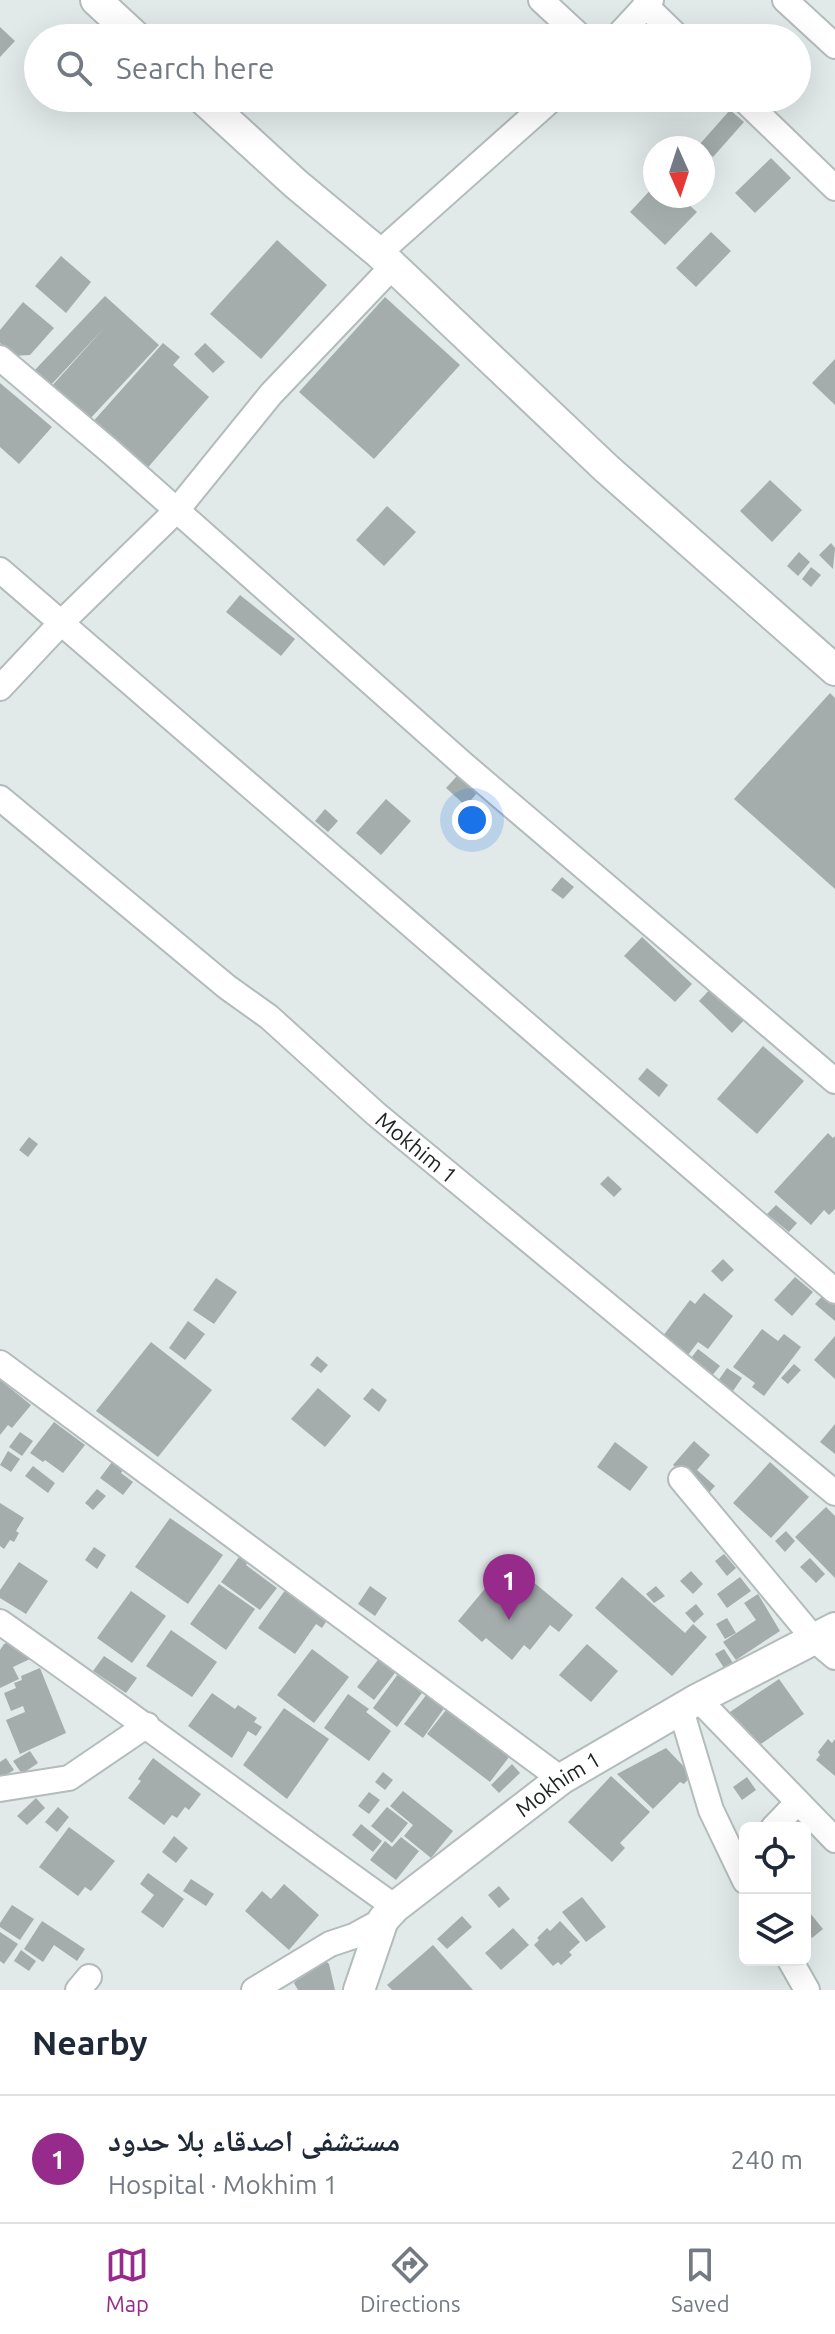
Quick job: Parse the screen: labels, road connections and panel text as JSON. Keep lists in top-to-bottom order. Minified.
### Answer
{"streets":{"street":["Mokhim 1"]},"north":"bottom","page":{"search":"Search here","pins":"1","heading":"Nearby","list":[{"mark":"1","name":"مستشفى اصدقاء بلا حدود","note":"Hospital · Mokhim 1","value":"240 m"}],"nav":["Map","Directions","Saved"]}}
